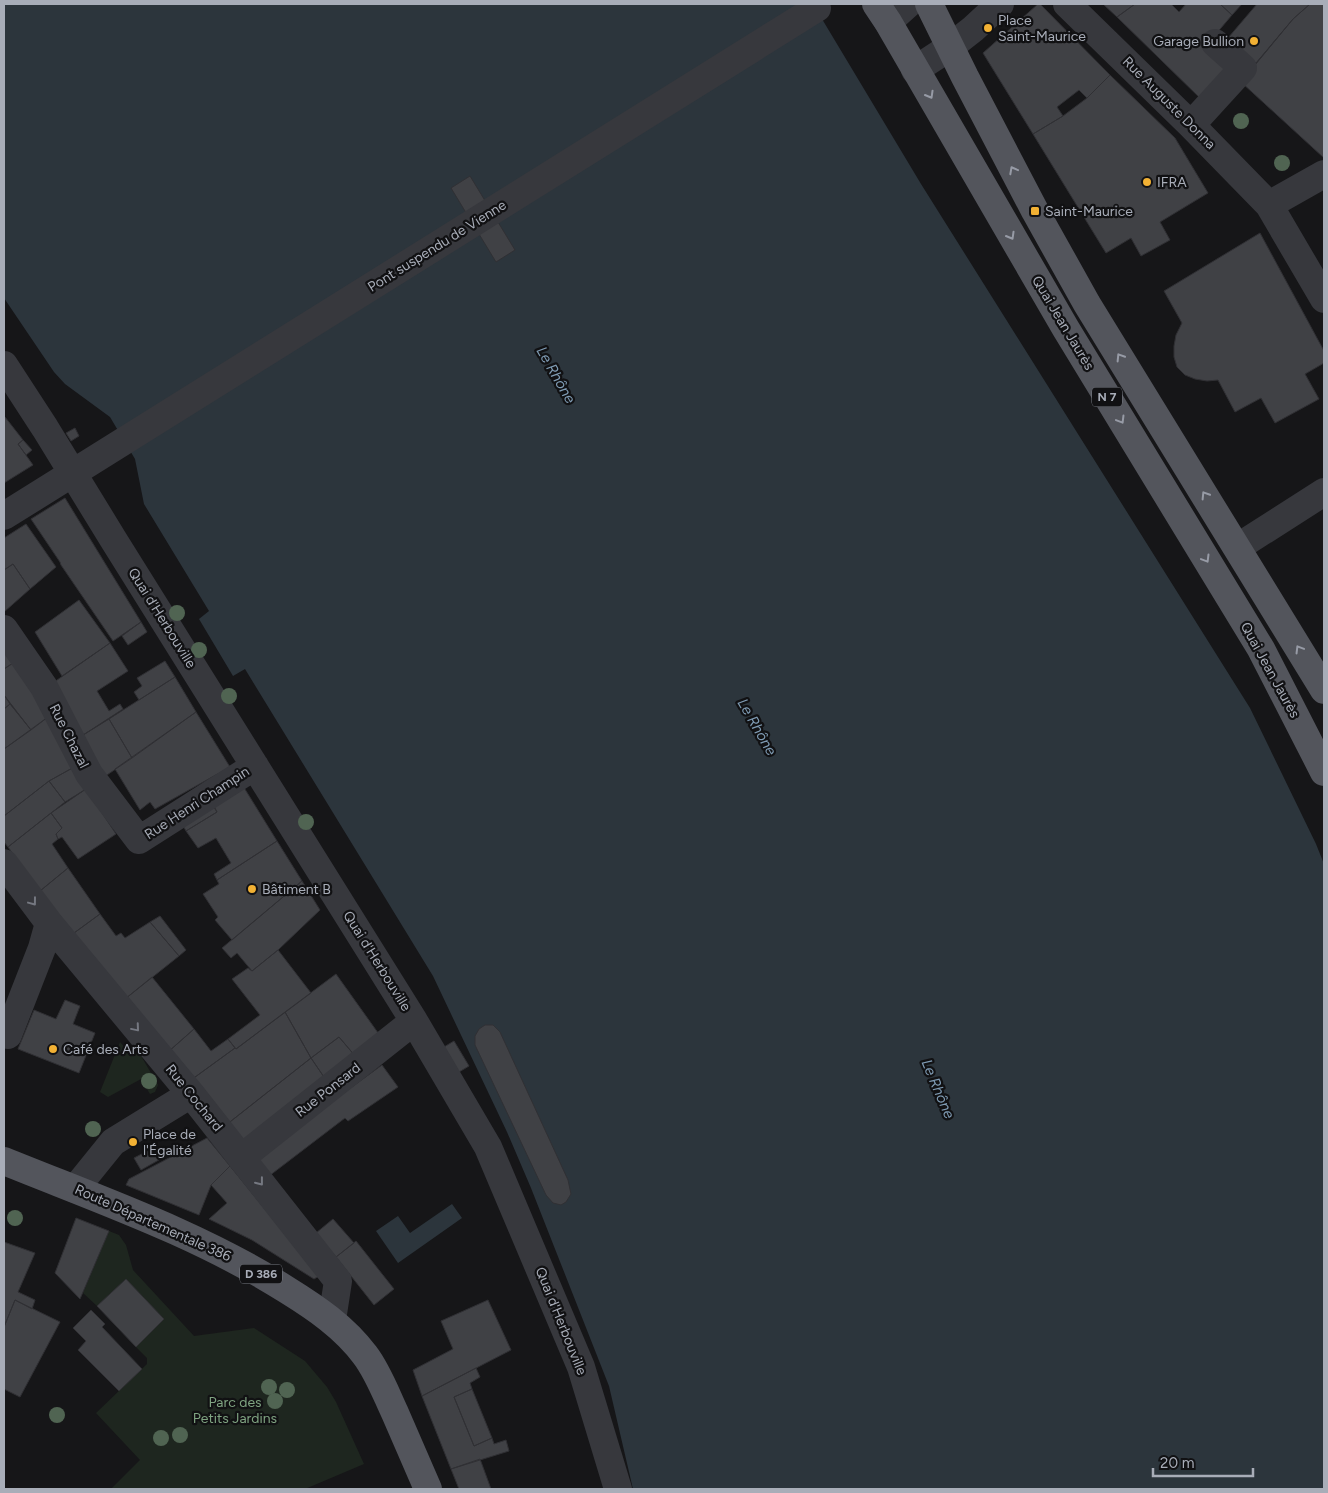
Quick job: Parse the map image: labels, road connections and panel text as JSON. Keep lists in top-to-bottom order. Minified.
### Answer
{"streets":{"main road":["Quai Jean Jaurès","N 7","Route Départementale 386","D 386"],"street":["Rue Auguste Donna","Pont suspendu de Vienne","Quai d'Herbouville","Rue Chazal","Rue Henri Champin","Rue Ponsard","Rue Cochard"]},"crossings":[["Quai d'Herbouville","Rue Henri Champin"],["Quai d'Herbouville","Rue Ponsard"],["Rue Chazal","Rue Henri Champin"],["Rue Ponsard","Rue Cochard"],["Rue Cochard","Route Départementale 386"]],"one_way":["Rue Cochard"],"water":["Le Rhône"],"parks":["Parc des Petits Jardins"],"places":{"other":["Place Saint-Maurice","Garage Bullion","IFRA","Bâtiment B","Café des Arts","Place de l'Égalité"],"transit":["Saint-Maurice"]},"scale_bar":"20 m"}
